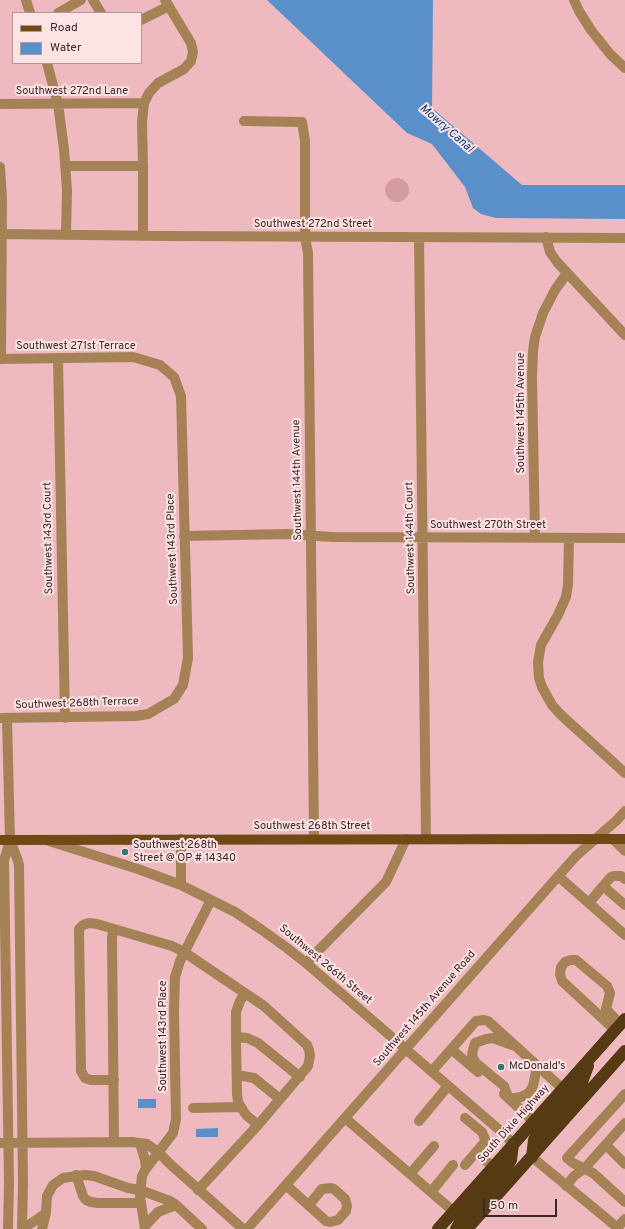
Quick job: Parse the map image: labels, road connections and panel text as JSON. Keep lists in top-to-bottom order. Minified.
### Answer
{"streets":{"highway":["South Dixie Highway"],"main road":["Southwest 268th Street"],"street":["Southwest 272nd Lane","Southwest 272nd Street","Southwest 271st Terrace","Southwest 145th Avenue","Southwest 144th Avenue","Southwest 270th Street","Southwest 143rd Court","Southwest 144th Court","Southwest 143rd Place","Southwest 268th Terrace","Southwest 266th Street","Southwest 145th Avenue Road"]},"crossings":[["Southwest 272nd Street","Southwest 144th Avenue"],["Southwest 272nd Street","Southwest 144th Court"],["Southwest 271st Terrace","Southwest 143rd Court"],["Southwest 271st Terrace","Southwest 143rd Place"],["Southwest 145th Avenue","Southwest 270th Street"],["Southwest 144th Avenue","Southwest 270th Street"],["Southwest 144th Avenue","Southwest 268th Street"],["Southwest 270th Street","Southwest 144th Court"],["Southwest 270th Street","Southwest 143rd Place"],["Southwest 143rd Court","Southwest 268th Terrace"],["Southwest 144th Court","Southwest 268th Street"],["Southwest 143rd Place","Southwest 268th Terrace"],["Southwest 143rd Place","Southwest 266th Street"],["Southwest 268th Street","Southwest 266th Street"],["Southwest 268th Street","Southwest 145th Avenue Road"],["Southwest 266th Street","Southwest 145th Avenue Road"],["Southwest 266th Street","South Dixie Highway"]],"water":["Mowry Canal"],"places":["Southwest 268th Street @ OP # 14340","McDonald's"],"legend":["Road","Water"],"scale_bar":"50 m"}
